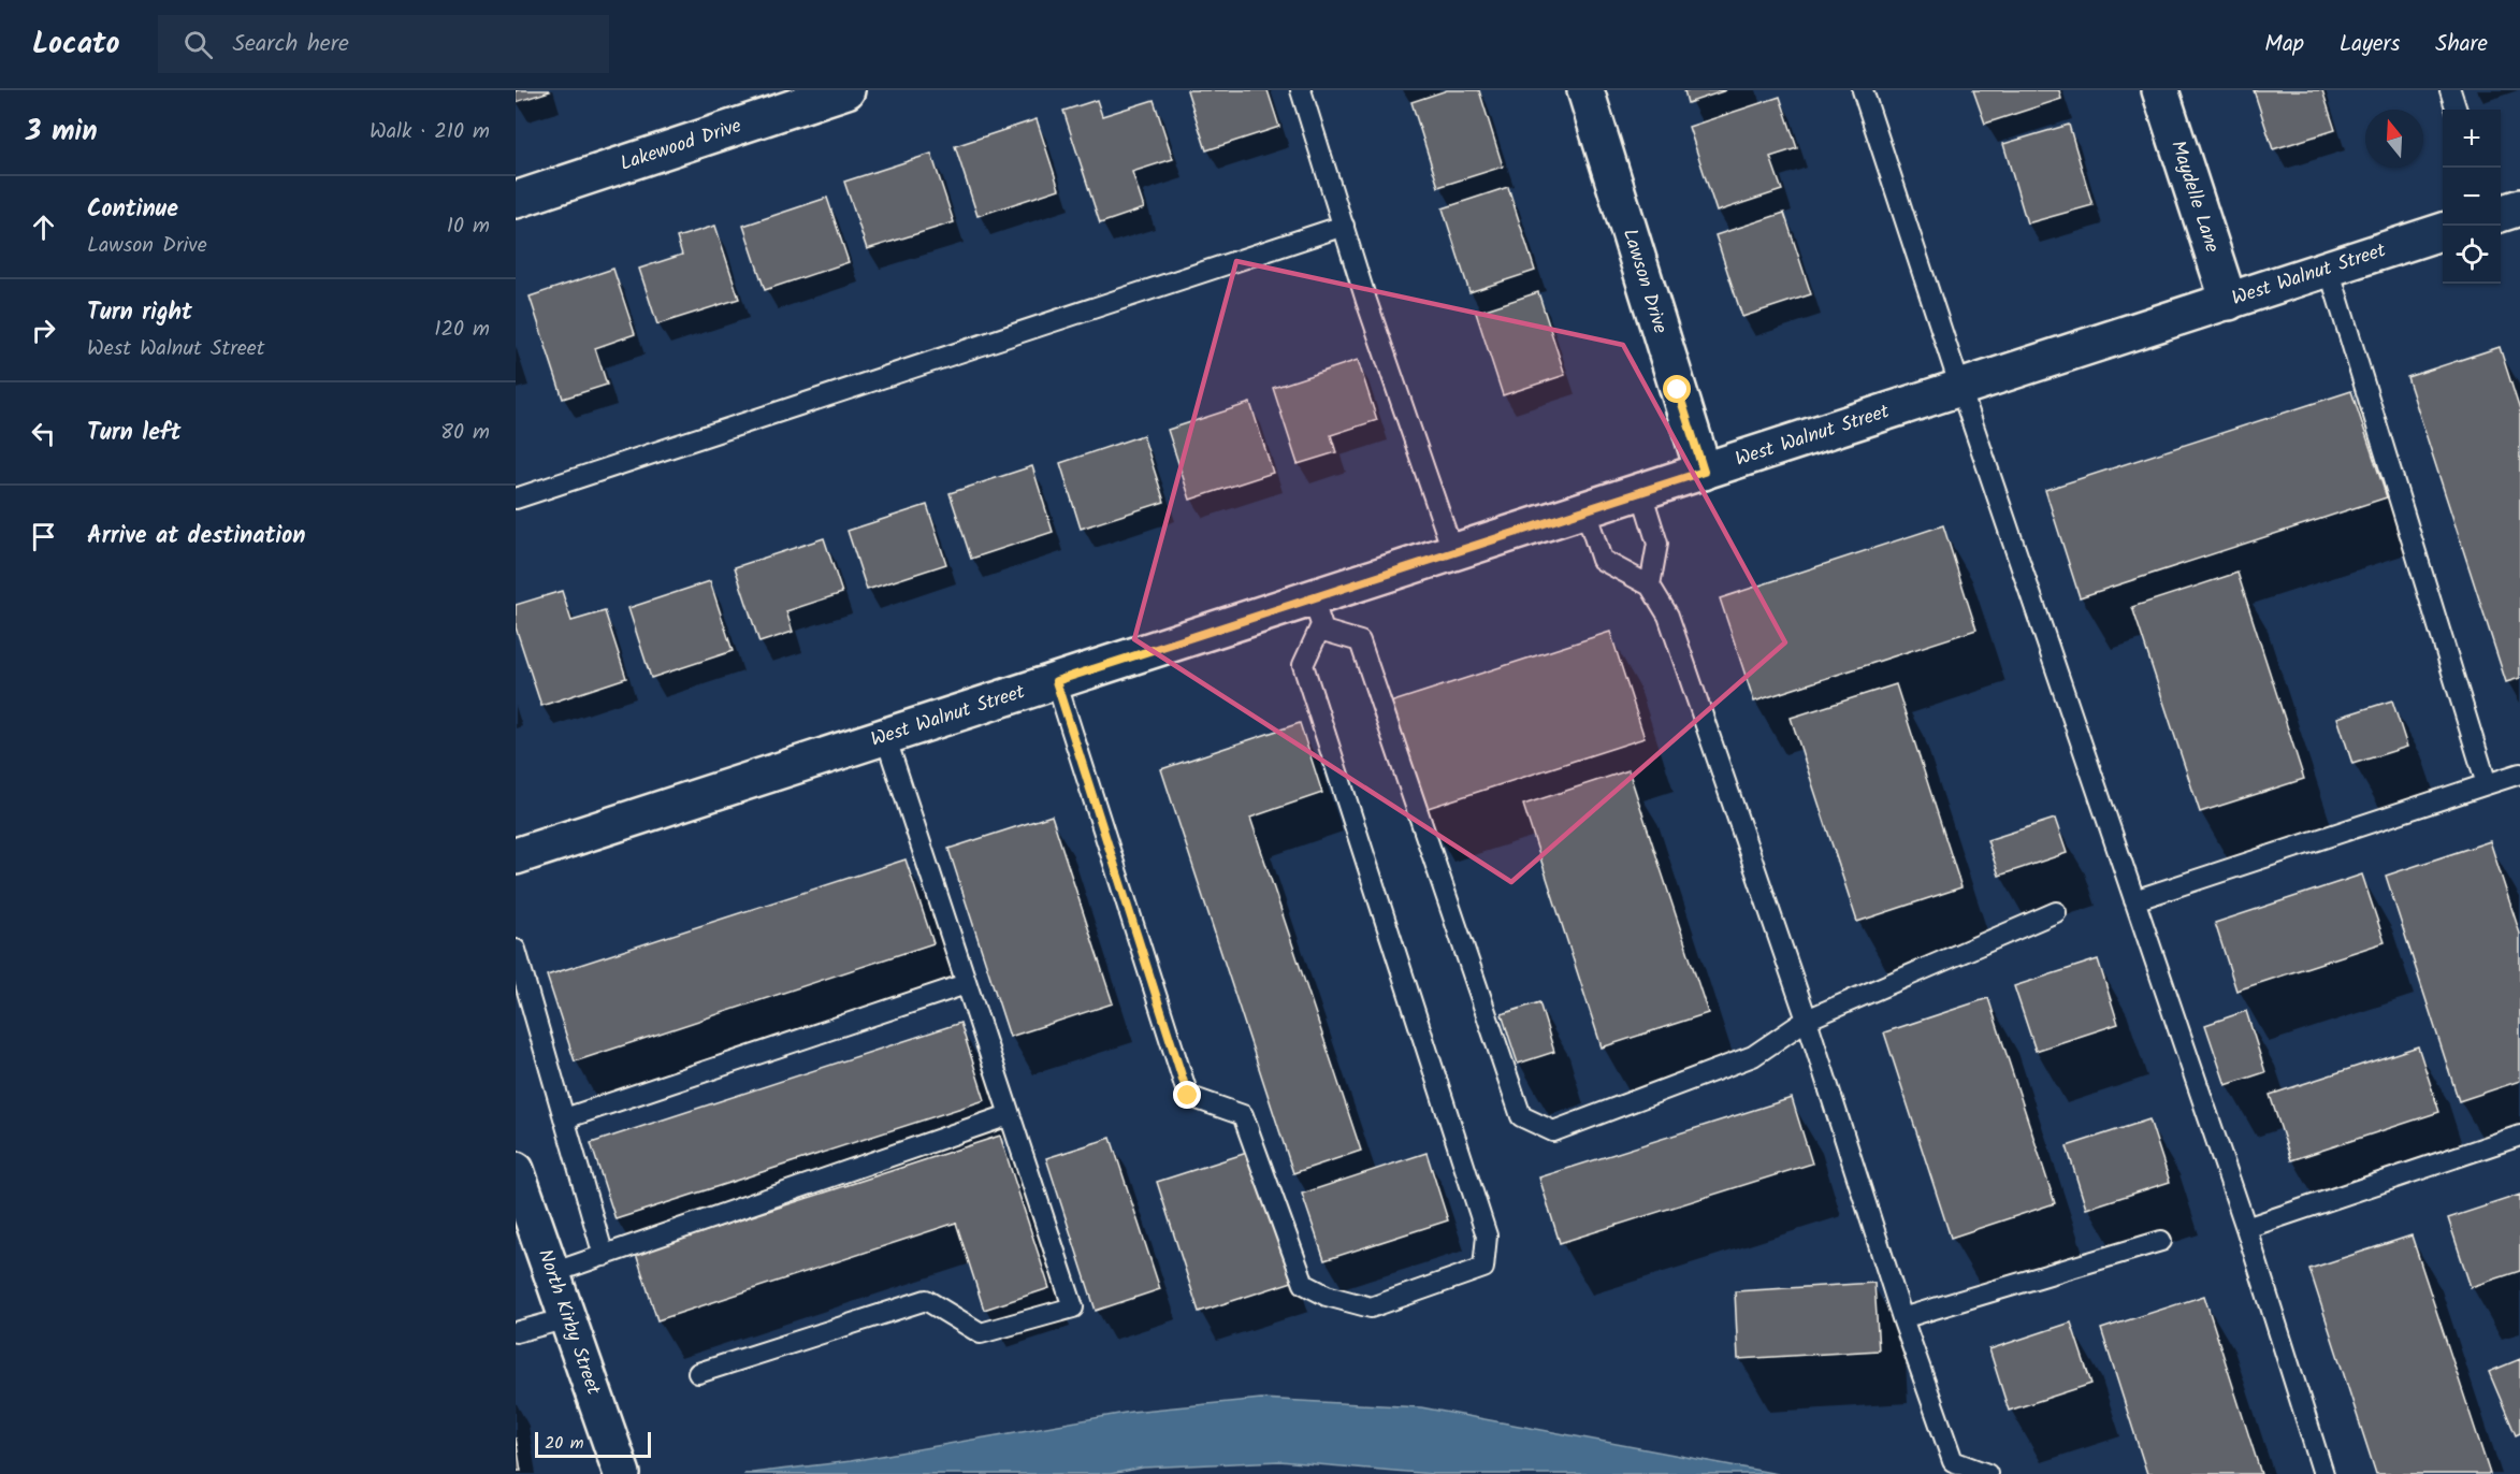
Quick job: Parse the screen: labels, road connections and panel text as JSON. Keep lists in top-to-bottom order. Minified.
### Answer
{"streets":{"main road":["Lakewood Drive","Maydelle Lane","West Walnut Street","Lawson Drive","North Kirby Street"]},"crossings":[["Maydelle Lane","West Walnut Street"],["West Walnut Street","Lawson Drive"]],"scale_bar":"20 m","north":"top","page":{"header":"Locato","search":"Search here","nav":["Map","Layers","Share"],"heading":["3 min","Walk · 210 m"],"map_buttons":["+","−"],"list":[["Continue","Lawson Drive","10 m"],["Turn right","West Walnut Street","120 m"],["Turn left","80 m"],"Arrive at destination"],"scale":"20 m"}}
